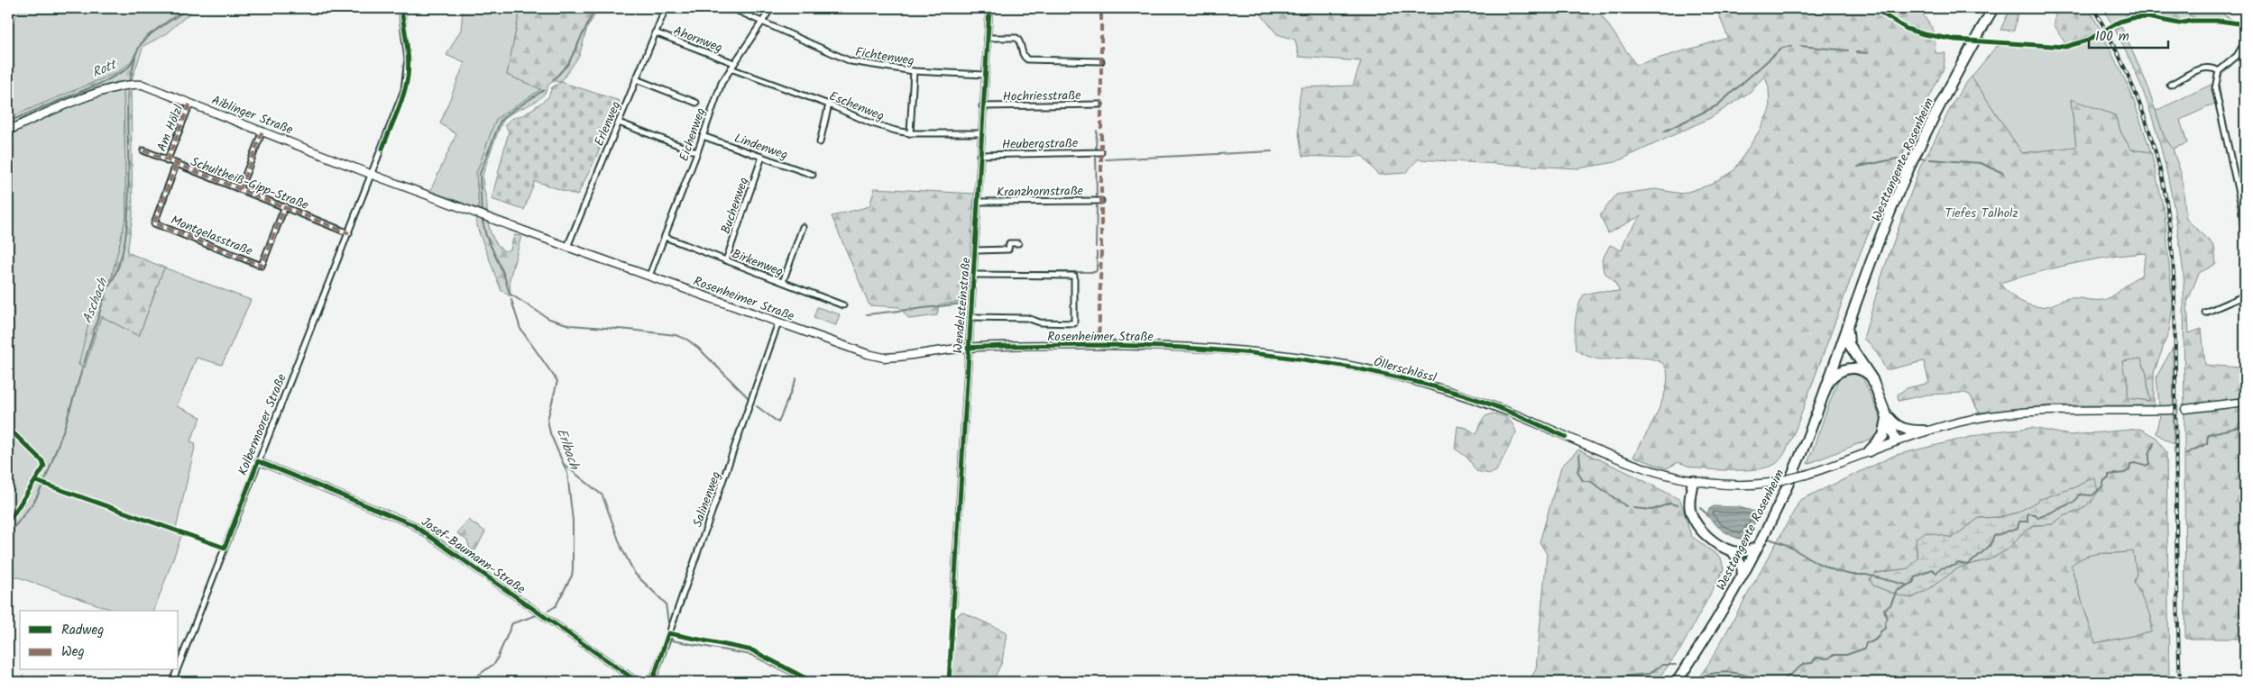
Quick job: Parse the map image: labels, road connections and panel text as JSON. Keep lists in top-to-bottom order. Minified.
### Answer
{"streets":{"highway":["Westtangente Rosenheim"],"street":["Ahornweg","Fichtenweg","Hochriesstraße","Eschenweg","Aiblinger Straße","Erlenweg","Am Hölzl","Eichenweg","Heubergstraße","Lindenweg","Schultheiß-Gipp-Straße","Kranzhornstraße","Buchenweg","Montgelasstraße","Birkenweg","Rosenheimer Straße","Wendelsteinstraße","Öllerschlössl","Kolbermoorer Straße","Salinenweg","Josef-Baumann-Straße"]},"crossings":[["Ahornweg","Eschenweg"],["Ahornweg","Erlenweg"],["Ahornweg","Eichenweg"],["Fichtenweg","Eichenweg"],["Fichtenweg","Wendelsteinstraße"],["Hochriesstraße","Wendelsteinstraße"],["Eschenweg","Eichenweg"],["Eschenweg","Wendelsteinstraße"],["Aiblinger Straße","Am Hölzl"],["Aiblinger Straße","Rosenheimer Straße"],["Aiblinger Straße","Kolbermoorer Straße"],["Erlenweg","Rosenheimer Straße"],["Am Hölzl","Schultheiß-Gipp-Straße"],["Eichenweg","Lindenweg"],["Eichenweg","Birkenweg"],["Eichenweg","Rosenheimer Straße"],["Heubergstraße","Wendelsteinstraße"],["Lindenweg","Buchenweg"],["Schultheiß-Gipp-Straße","Montgelasstraße"],["Schultheiß-Gipp-Straße","Kolbermoorer Straße"],["Kranzhornstraße","Wendelsteinstraße"],["Buchenweg","Birkenweg"],["Rosenheimer Straße","Wendelsteinstraße"],["Rosenheimer Straße","Öllerschlössl"],["Rosenheimer Straße","Kolbermoorer Straße"],["Rosenheimer Straße","Salinenweg"],["Kolbermoorer Straße","Josef-Baumann-Straße"]],"water":["Rott","Aschach","Erlbach"],"parks":["Tiefes Talholz"],"legend":["Radweg","Weg"],"scale_bar":"100 m"}
